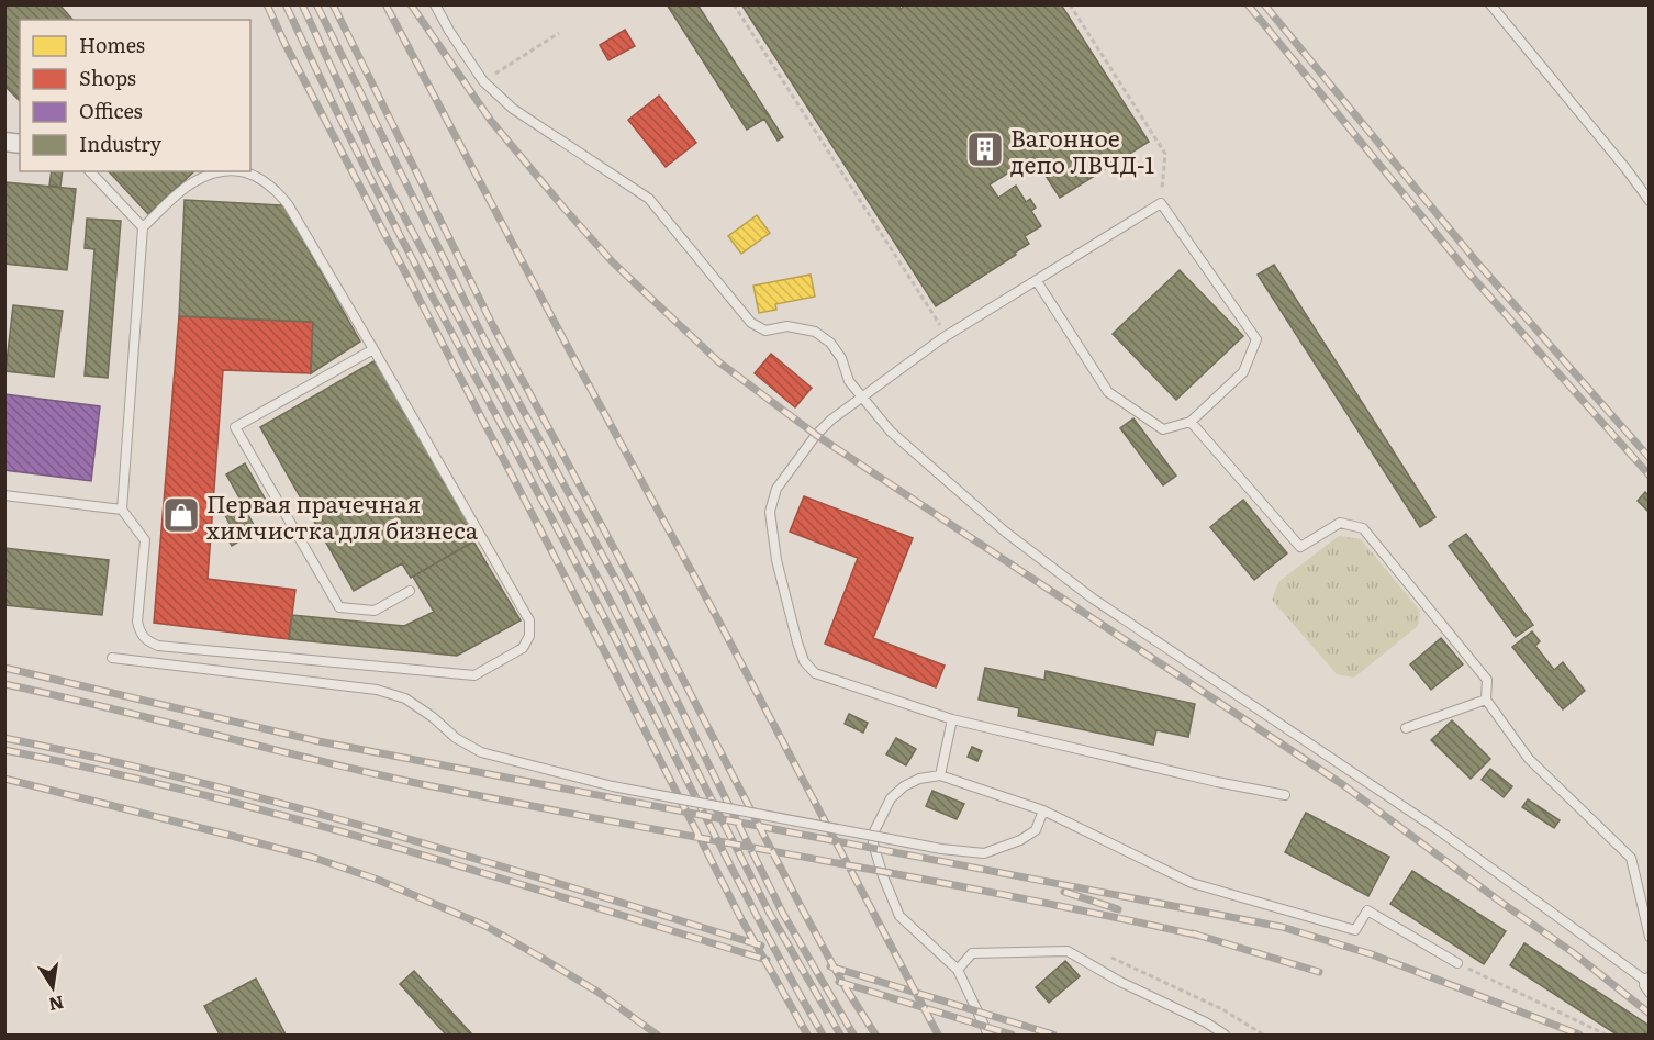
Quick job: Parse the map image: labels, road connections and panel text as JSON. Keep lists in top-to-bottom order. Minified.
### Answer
{"places":{"building":["Вагонное депо ЛВЧД-1"],"shop":["Первая прачечная химчистка для бизнеса"]},"legend":["Homes","Shops","Offices","Industry"],"north":"bottom"}
